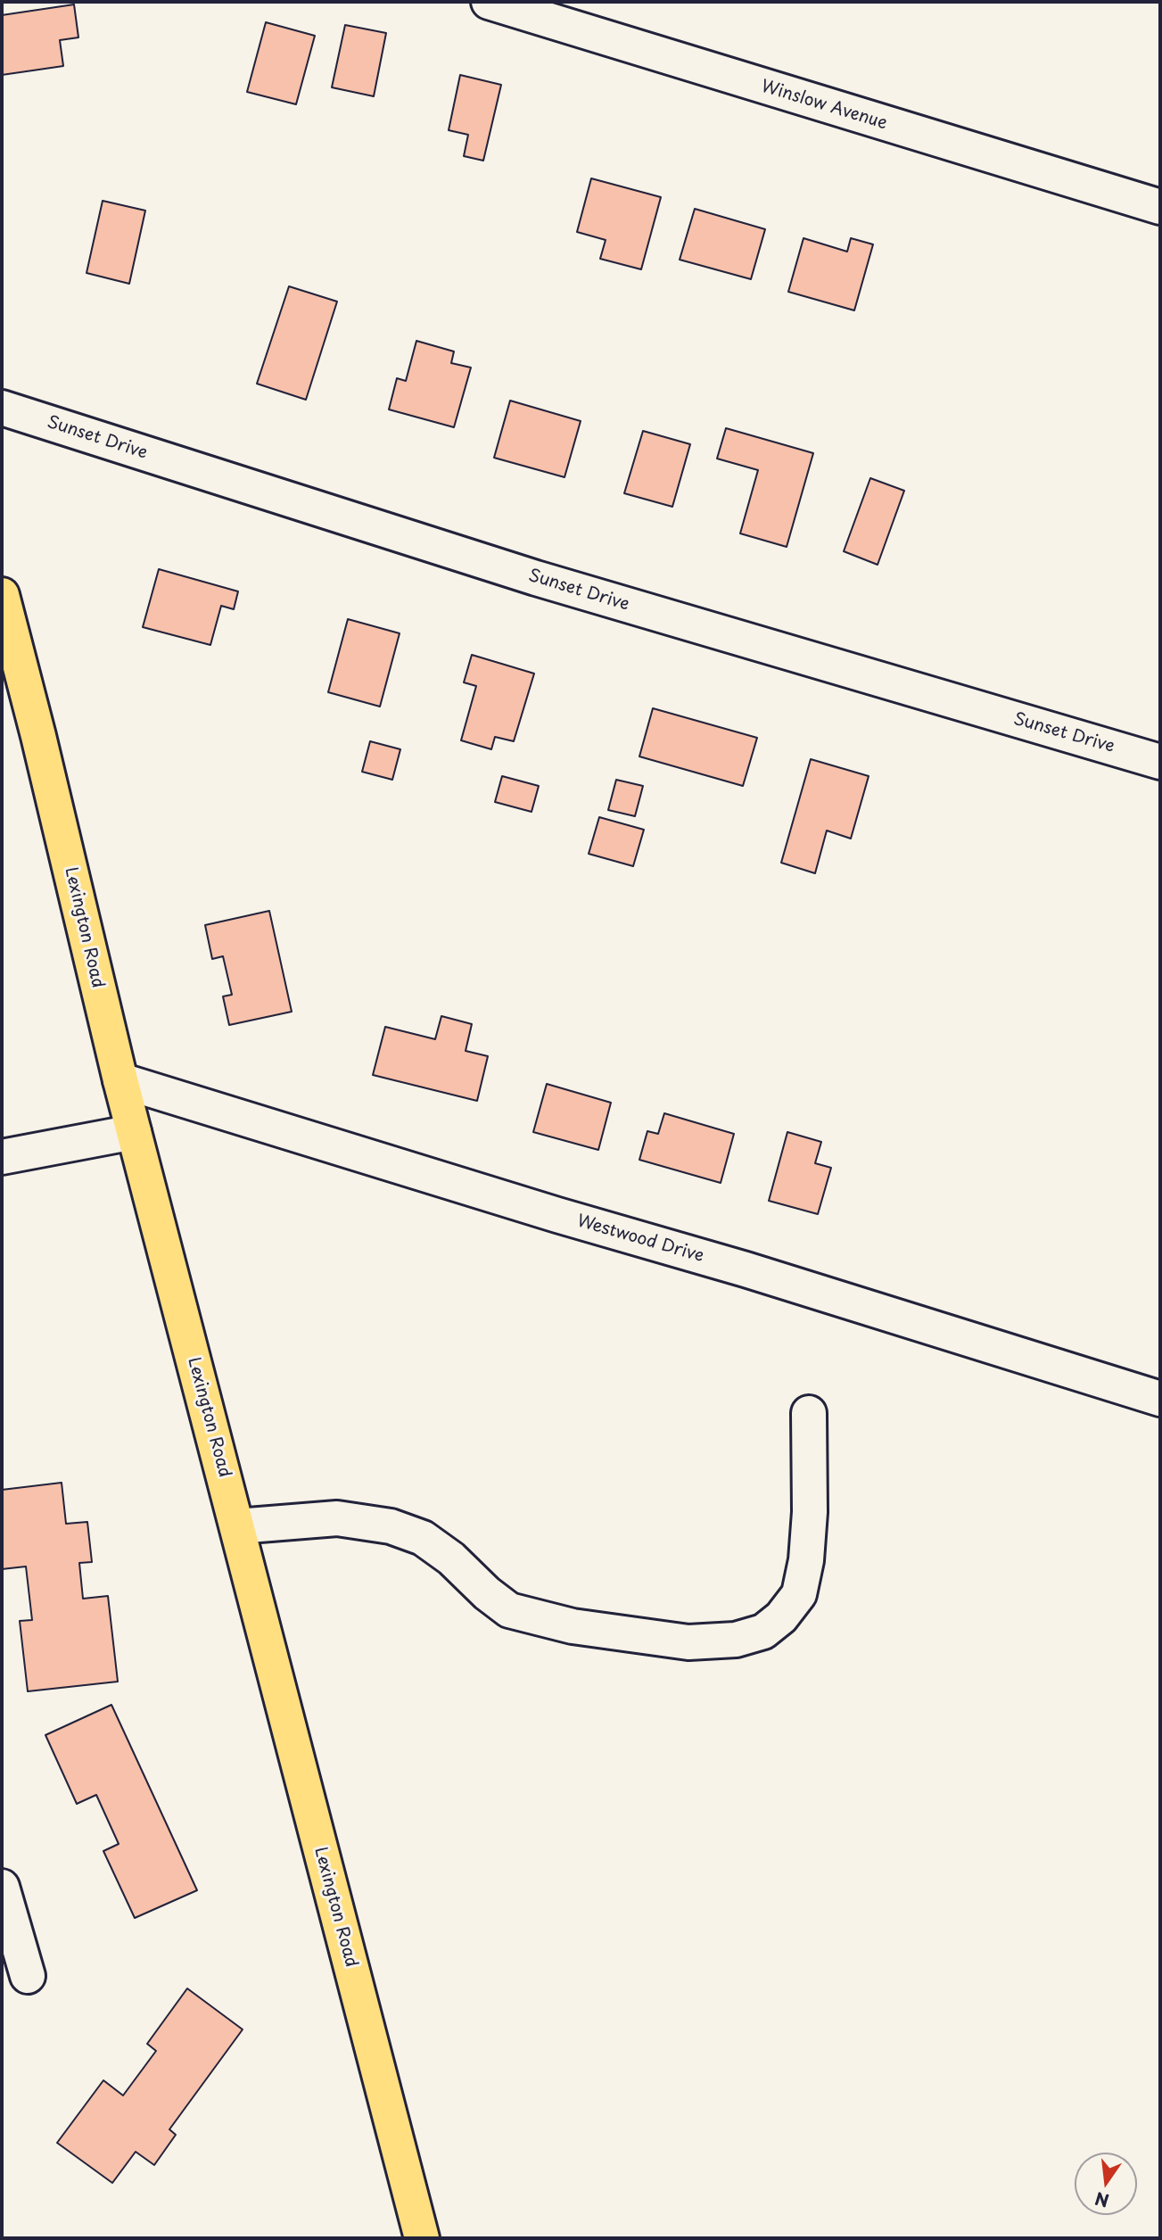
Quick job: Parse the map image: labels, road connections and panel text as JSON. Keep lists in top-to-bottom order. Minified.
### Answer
{"streets":{"main road":["Lexington Road"],"street":["Winslow Avenue","Sunset Drive","Westwood Drive"]},"crossings":[["Lexington Road","Westwood Drive"]],"north":"bottom"}
